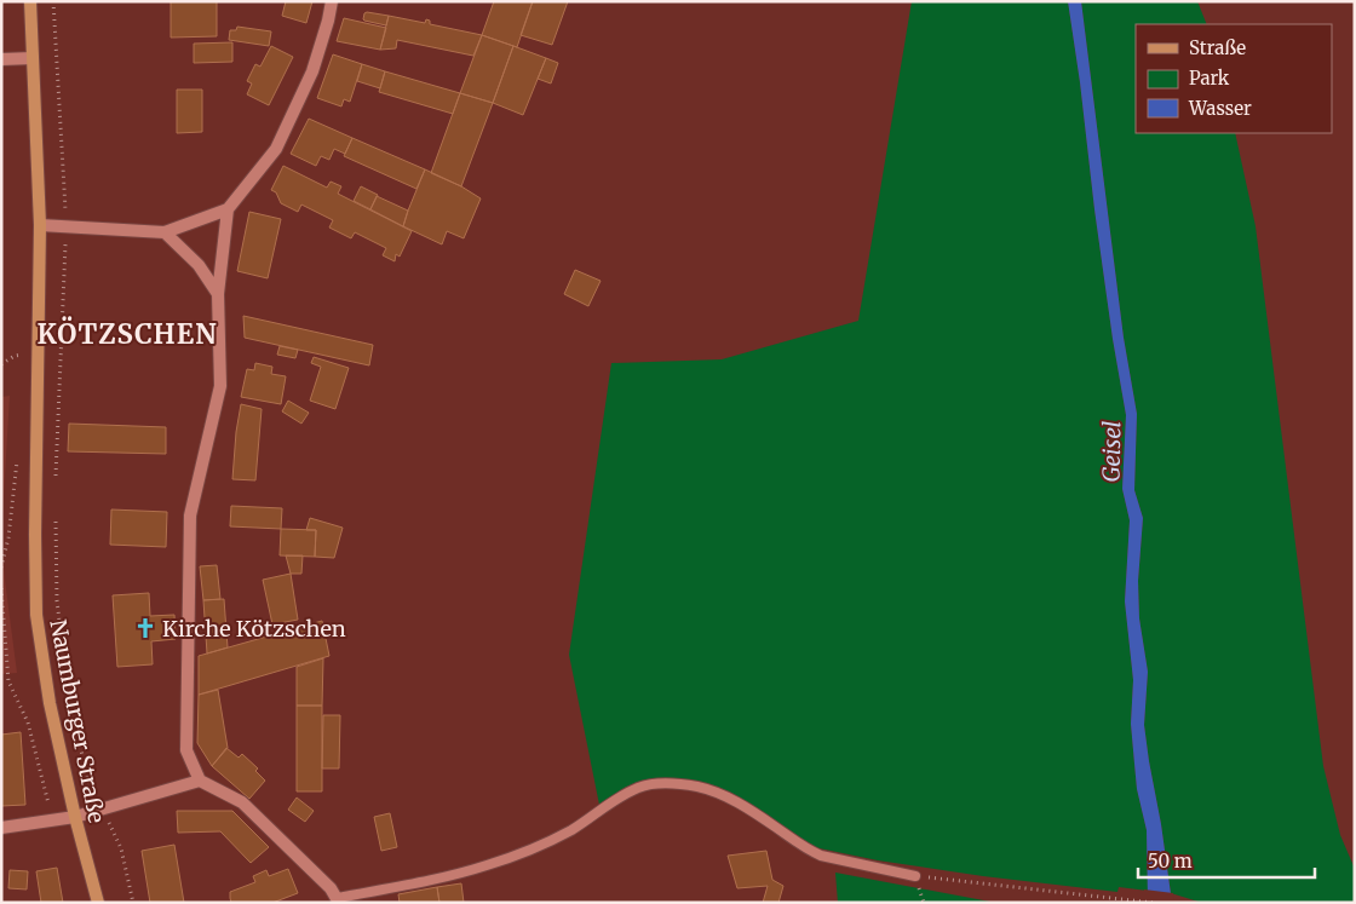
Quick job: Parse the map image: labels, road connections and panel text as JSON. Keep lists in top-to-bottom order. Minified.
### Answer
{"streets":{"street":["Naumburger Straße"]},"districts":["KÖTZSCHEN"],"water":["Geisel"],"places":{"church":["Kirche Kötzschen"]},"legend":["Straße","Park","Wasser"],"scale_bar":"50 m"}
